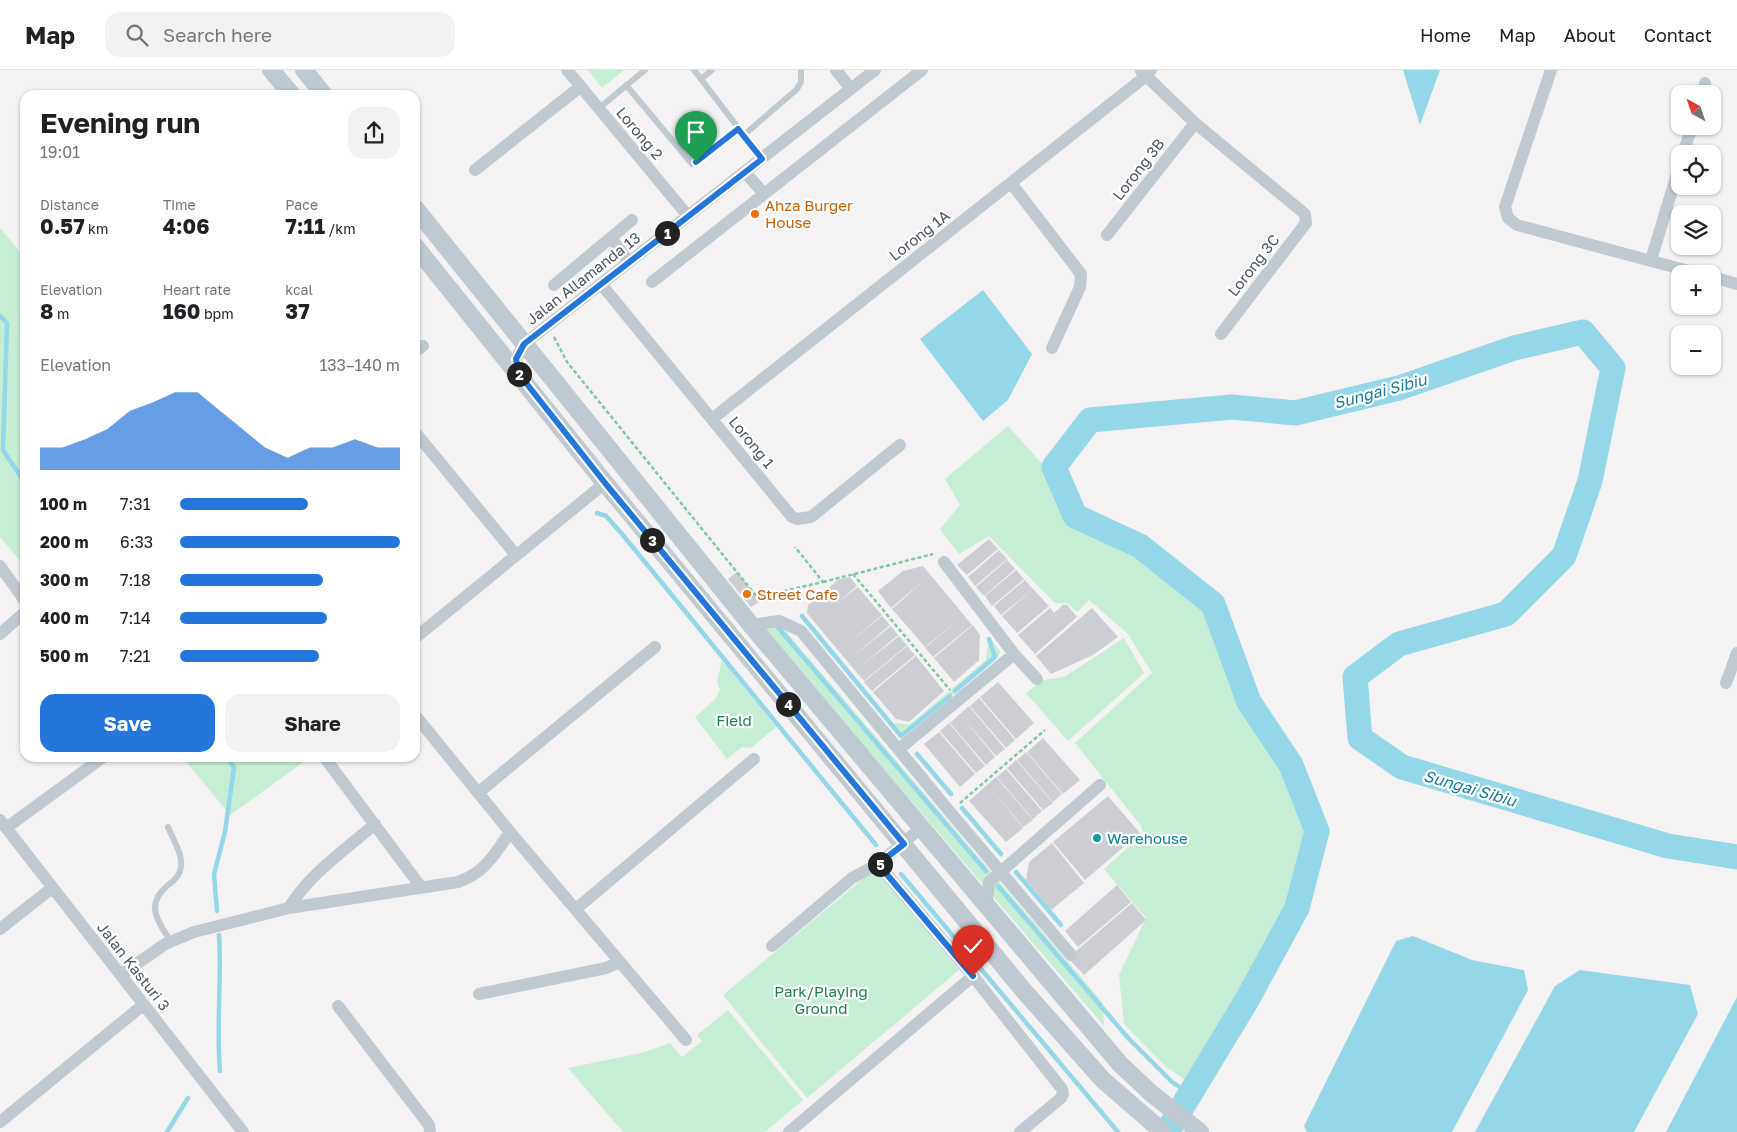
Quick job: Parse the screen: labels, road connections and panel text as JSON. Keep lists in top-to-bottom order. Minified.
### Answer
{"streets":{"street":["Lorong 2","Lorong 3B","Lorong 1A","Lorong 3C","Jalan Allamanda 13","Lorong 1","Jalan Kasturi 3"]},"crossings":[["Lorong 2","Jalan Allamanda 13"],["Lorong 3B","Lorong 3C"],["Lorong 1A","Lorong 1"],["Jalan Allamanda 13","Lorong 1"]],"water":["Sungai Sibiu"],"parks":["Field","Park/Playing Ground"],"places":["Ahza Burger House","Street Cafe","Warehouse"],"north":"top left","page":{"header":"Map","search":"Search here","nav":["Home","Map","About","Contact"],"map_buttons":["+","−"],"heading":["Evening run","19:01"],"stats":[["Distance","0.57 km"],["Time","4:06"],["Pace","7:11 /km"],["Elevation","8 m"],["Heart rate","160 bpm"],["kcal","37"]],"pins":["1","2","3","4","5"],"chart":["Elevation","133–140 m"],"list":[{"name":"100 m","note":"7:31"},{"name":"200 m","note":"6:33"},{"name":"300 m","note":"7:18"},{"name":"400 m","note":"7:14"},{"name":"500 m","note":"7:21"}],"buttons":["Save","Share"]}}
